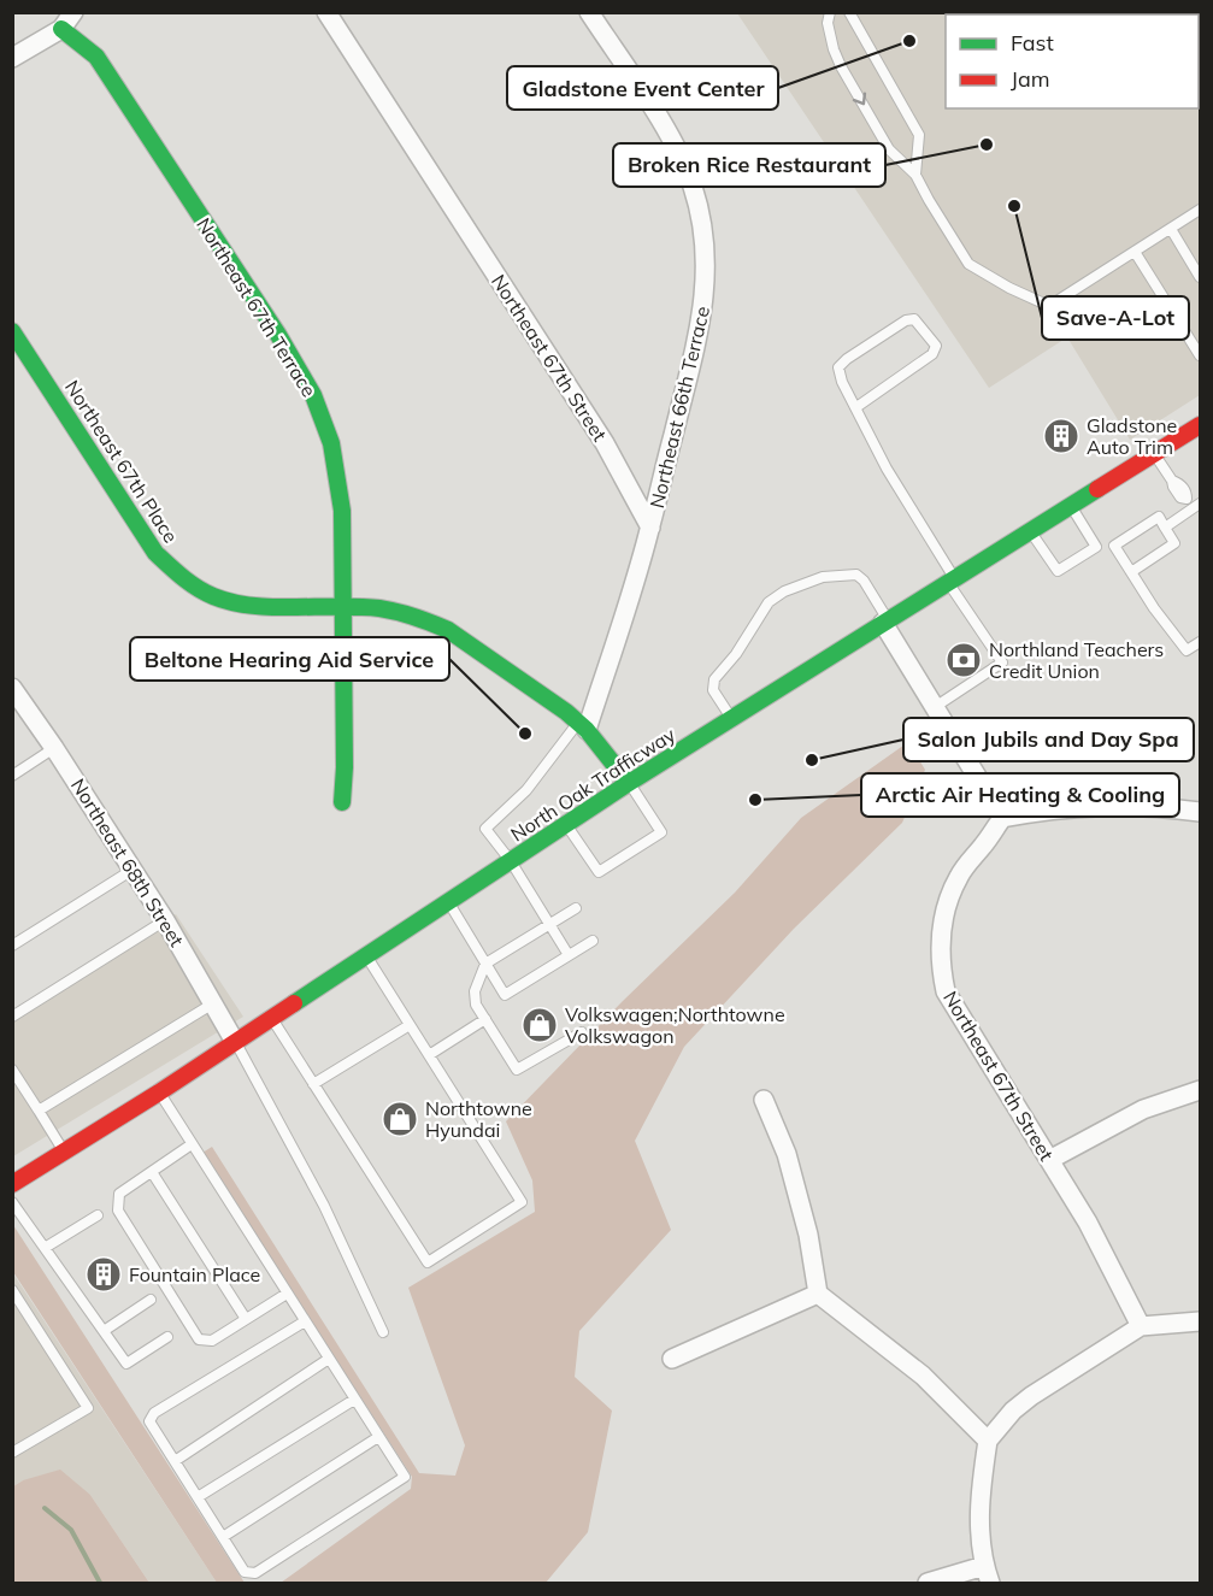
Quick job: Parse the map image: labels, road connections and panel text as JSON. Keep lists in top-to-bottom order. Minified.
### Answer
{"streets":{"street":["Northeast 67th Terrace","Northeast 67th Street","Northeast 66th Terrace","Northeast 67th Place","North Oak Trafficway","Northeast 68th Street"]},"crossings":[["Northeast 67th Terrace","Northeast 67th Place"],["Northeast 67th Street","Northeast 66th Terrace"],["Northeast 67th Place","North Oak Trafficway"],["North Oak Trafficway","Northeast 68th Street"]],"places":{"other":["Gladstone Event Center","Broken Rice Restaurant","Save-A-Lot","Beltone Hearing Aid Service","Salon Jubils and Day Spa","Arctic Air Heating & Cooling"],"building":["Gladstone Auto Trim","Fountain Place"],"bank":["Northland Teachers Credit Union"],"shop":["Volkswagen;Northtowne Volkswagon","Northtowne Hyundai"]},"legend":["Fast","Jam"]}
